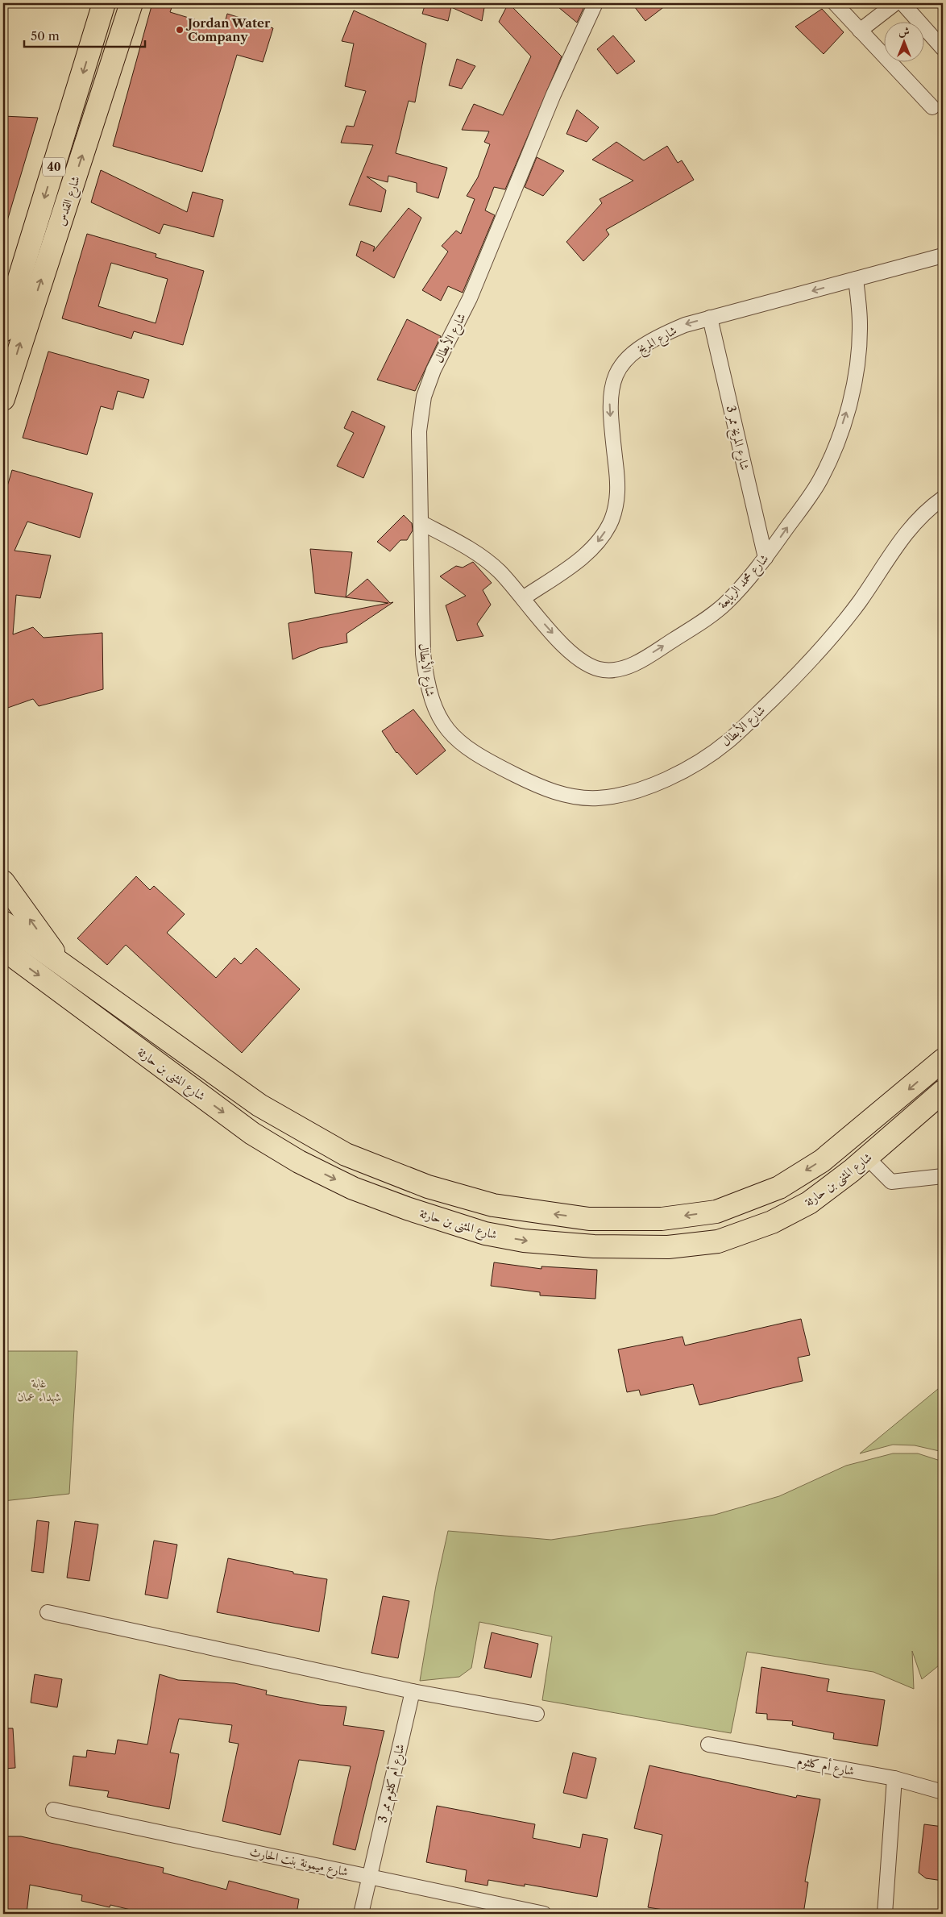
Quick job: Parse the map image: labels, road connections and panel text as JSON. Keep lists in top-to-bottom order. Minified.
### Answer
{"streets":{"highway":["40","شارع القدس","شارع المثنى بن حارثة"],"street":["شارع الأبطال","شارع المريخ","شارع المريخ ممر 3","شارع محمد الربايعة","شارع أم كلثوم","شارع أم كلثوم ممر 3","شارع ميمونة بنت الحارث"]},"crossings":[["شارع الأبطال","شارع محمد الربايعة"],["شارع المريخ","شارع المريخ ممر 3"],["شارع المريخ","شارع محمد الربايعة"],["شارع المريخ ممر 3","شارع محمد الربايعة"],["شارع أم كلثوم ممر 3","شارع ميمونة بنت الحارث"]],"one_way":["شارع المريخ"],"parks":["غابة شهداء عمان"],"places":["Jordan Water Company"],"scale_bar":"50 m","north":"top"}
